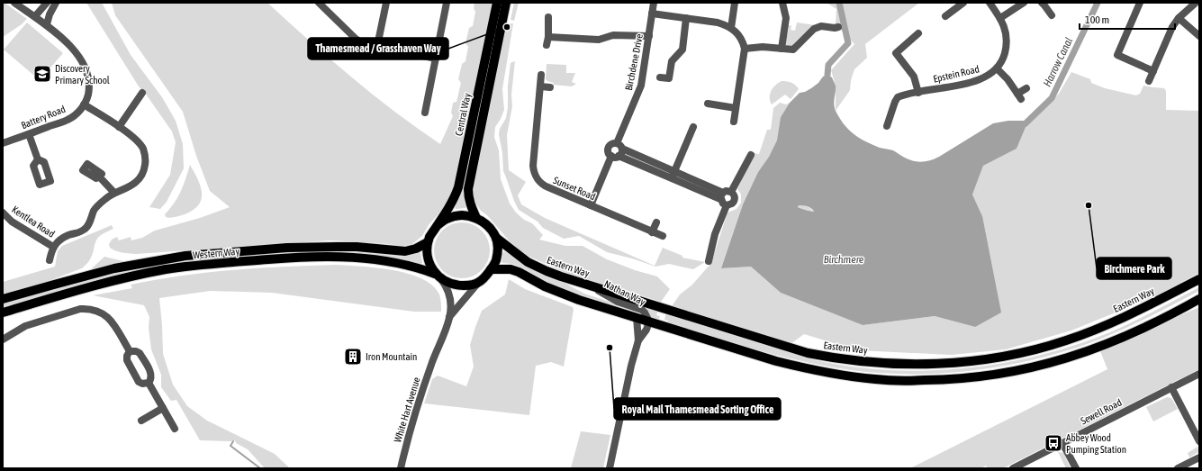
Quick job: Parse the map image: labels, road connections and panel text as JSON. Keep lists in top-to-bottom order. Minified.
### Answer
{"streets":{"main road":["Central Way","Western Way","Eastern Way"],"street":["Birchdene Drive","Epstein Road","Battery Road","Sunset Road","Kentlea Road","Nathan Way","White Hart Avenue","Sewell Road"]},"crossings":[["Birchdene Drive","Sunset Road"],["Central Way","Western Way"],["Central Way","Eastern Way"],["Central Way","White Hart Avenue"],["Western Way","Eastern Way"],["Western Way","White Hart Avenue"],["Eastern Way","Nathan Way"],["Eastern Way","White Hart Avenue"]],"water":["Harrow Canal","Birchmere"],"places":{"other":["Thamesmead / Grasshaven Way","Birchmere Park","Royal Mail Thamesmead Sorting Office"],"school or university":["Discovery Primary School"],"building":["Iron Mountain"],"bus stop":["Abbey Wood Pumping Station"]},"scale_bar":"100 m"}
